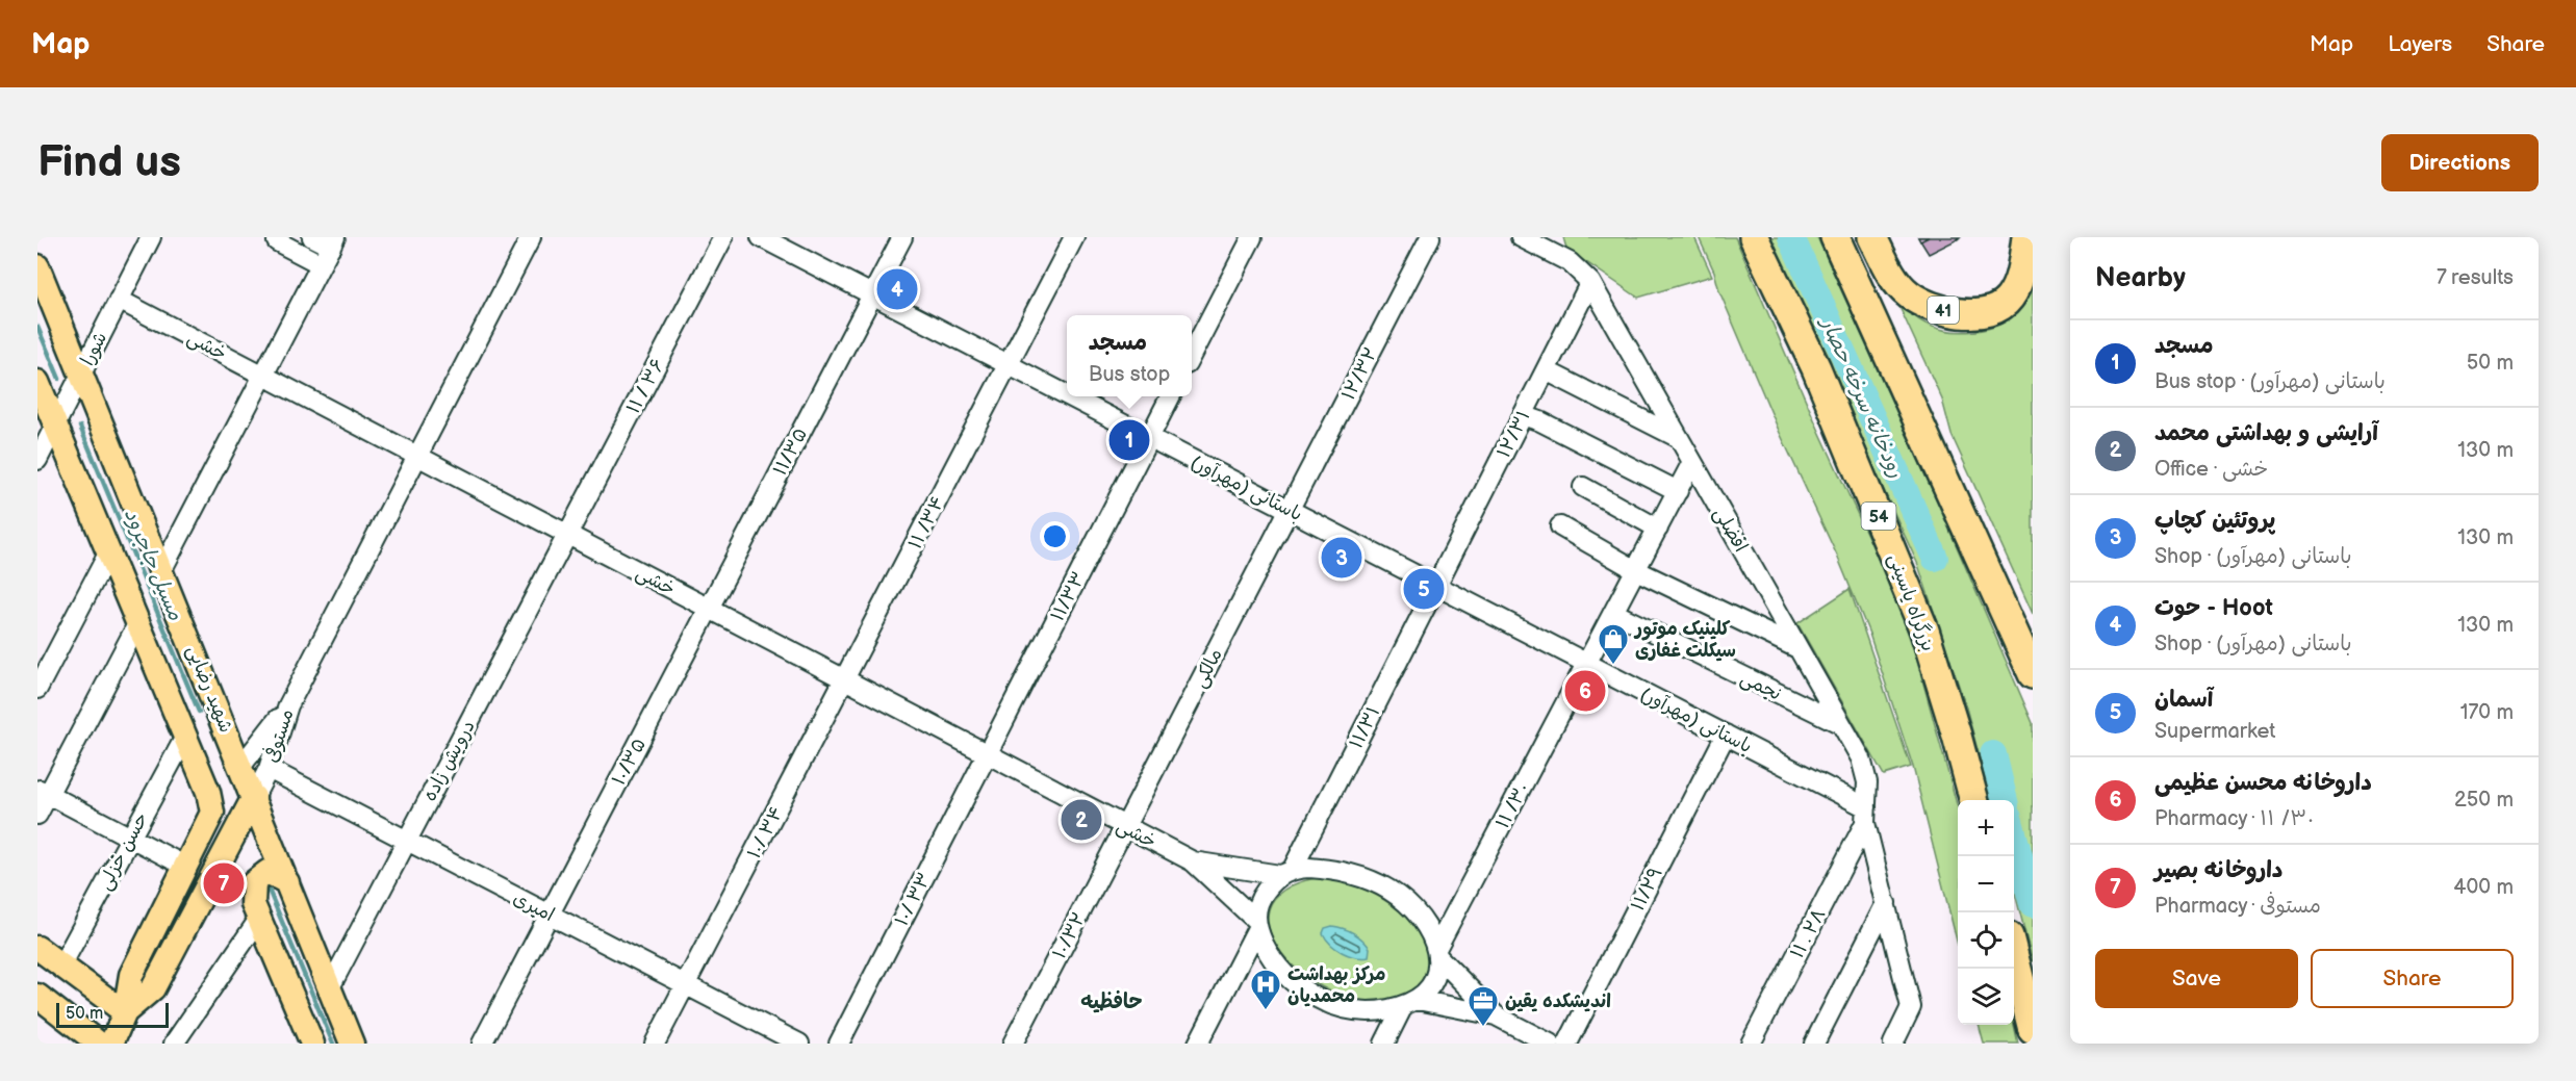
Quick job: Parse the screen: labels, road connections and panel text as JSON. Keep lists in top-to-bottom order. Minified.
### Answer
{"streets":{"highway":["41","54","بزرگراه یاسینی"],"main road":["شهید رضایی","مستوفی"],"street":["خشی","شورا","۱۲/۳۲","۱۱ / ۳۶","۱۲/۳۱","۱۱/۳۵","باستانی (مهرآور)","۱۱ /۳۴","افضلی","۱۱/۳۳","مالکی","نجمی","۱۱/۳۱","درویش زاده","۱۰/۳۵","۱۱ /۳۰","۱۰/ ۳۴","حسن خزلی","۱۱/۲۹","۱۰/ ۳۳","امیری","۱۱ . ۲۸","۱۰/۳۲"]},"crossings":[["خشی","شورا"],["خشی","۱۱ / ۳۶"],["خشی","۱۱/۳۵"],["خشی","۱۱ /۳۴"],["خشی","۱۱/۳۳"],["خشی","مالکی"],["خشی","۱۱/۳۱"],["خشی","مستوفی"],["خشی","درویش زاده"],["خشی","۱۰/۳۵"],["خشی","۱۱ /۳۰"],["خشی","۱۰/ ۳۴"],["خشی","۱۰/ ۳۳"],["خشی","۱۰/۳۲"],["شورا","شهید رضایی"],["۱۲/۳۲","باستانی (مهرآور)"],["۱۲/۳۲","مالکی"],["۱۱ / ۳۶","درویش زاده"],["۱۲/۳۱","باستانی (مهرآور)"],["۱۲/۳۱","افضلی"],["۱۲/۳۱","۱۱/۳۱"],["۱۱/۳۵","باستانی (مهرآور)"],["۱۱/۳۵","۱۰/۳۵"],["باستانی (مهرآور)","۱۱ /۳۴"],["باستانی (مهرآور)","افضلی"],["باستانی (مهرآور)","۱۱/۳۳"],["باستانی (مهرآور)","مالکی"],["باستانی (مهرآور)","۱۱/۳۱"],["باستانی (مهرآور)","۱۱ /۳۰"],["باستانی (مهرآور)","۱۱/۲۹"],["باستانی (مهرآور)","۱۱ . ۲۸"],["۱۱ /۳۴","۱۰/ ۳۴"],["افضلی","نجمی"],["افضلی","۱۱ /۳۰"],["افضلی","۱۱ . ۲۸"],["۱۱/۳۳","۱۰/ ۳۳"],["مالکی","۱۰/۳۲"],["نجمی","۱۱ /۳۰"],["شهید رضایی","مستوفی"],["شهید رضایی","درویش زاده"],["۱۱/۳۱","۱۱ /۳۰"],["مستوفی","امیری"],["درویش زاده","امیری"],["۱۰/۳۵","امیری"],["۱۰/ ۳۴","امیری"]],"districts":["حافظیه"],"water":["رودخانه سرخه حصار","مسیل جاجرود"],"places":{"shop":["کلینیک موتور سیکلت غفاری"],"hospital":["مرکز بهداشت محمدیان"],"office":["اندیشکده یقین"]},"scale_bar":"50 m","page":{"header":"Map","nav":["Map","Layers","Share"],"buttons":["Directions",["Save","Share"]],"title":"Find us","heading":["Nearby","7 results"],"pins":["4","1","3","5","6","2","7"],"popup":["مسجد","Bus stop"],"list":[{"mark":"1","name":"مسجد","note":"Bus stop · باستانی (مهرآور)","value":"50 m"},{"mark":"2","name":"آرایشی و بهداشتی محمد","note":"Office · خشی","value":"130 m"},{"mark":"3","name":"پروتئین کچاپ","note":"Shop · باستانی (مهرآور)","value":"130 m"},{"mark":"4","name":"حوت - Hoot","note":"Shop · باستانی (مهرآور)","value":"130 m"},{"mark":"5","name":"آسمان","note":"Supermarket","value":"170 m"},{"mark":"6","name":"داروخانه محسن عظیمی","note":"Pharmacy · ۱۱ /۳۰","value":"250 m"},{"mark":"7","name":"داروخانه بصیر","note":"Pharmacy · مستوفی","value":"400 m"}],"map_buttons":["+","−"],"scale":"50 m"}}
